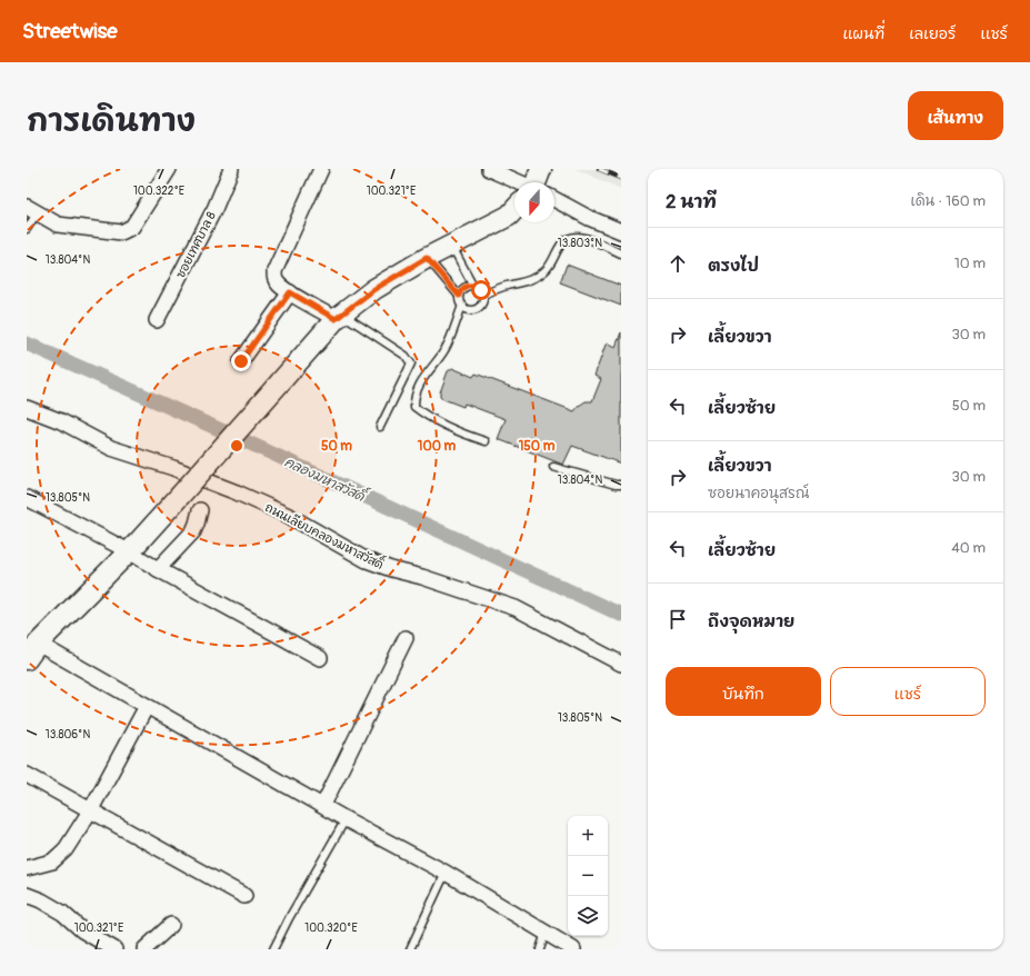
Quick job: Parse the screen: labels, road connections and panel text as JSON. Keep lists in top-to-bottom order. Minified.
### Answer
{"streets":{"street":["ซอยเทศบาล 8","ถนนเลียบคลองมหาสวัสดิ์"]},"water":["คลองมหาสวัสดิ์"],"north":"bottom","page":{"header":"Streetwise","nav":["แผนที่","เลเยอร์","แชร์"],"title":"การเดินทาง","buttons":["เส้นทาง",["บันทึก","แชร์"]],"heading":["2 นาที","เดิน · 160 m"],"list":[["ตรงไป","10 m"],["เลี้ยวขวา","30 m"],["เลี้ยวซ้าย","50 m"],["เลี้ยวขวา","ซอยนาคอนุสรณ์","30 m"],["เลี้ยวซ้าย","40 m"],"ถึงจุดหมาย"],"map_buttons":["+","−"]},"coordinates":["100.322°E","100.321°E","13.803°N","13.804°N","13.805°N","13.806°N","100.320°E"],"rings":["50 m","100 m","150 m"]}
